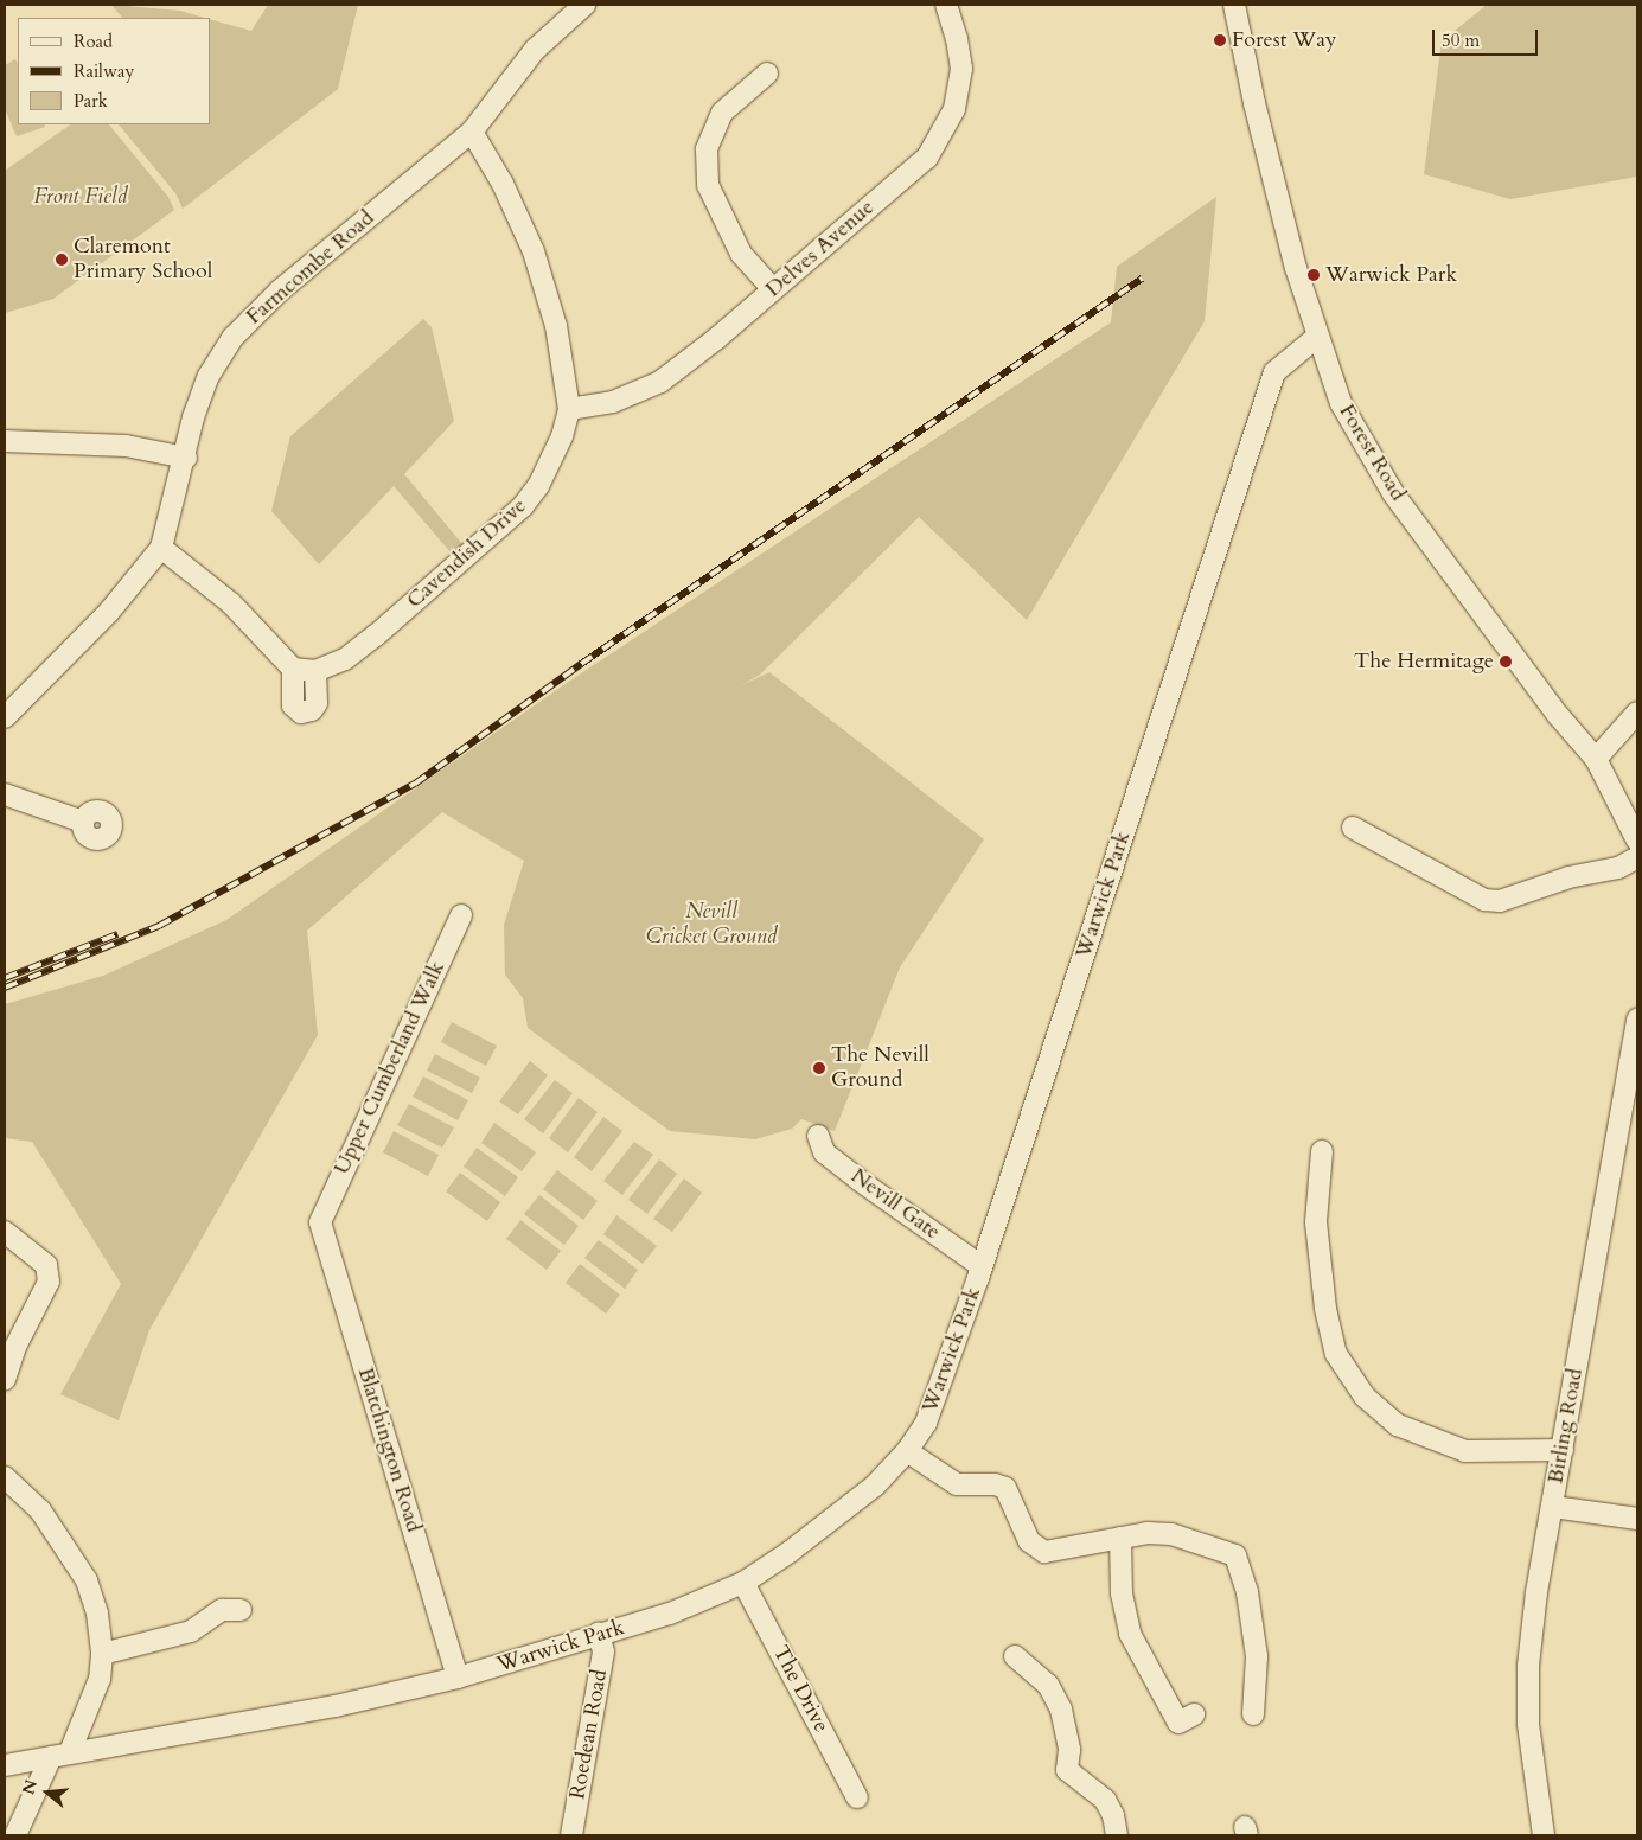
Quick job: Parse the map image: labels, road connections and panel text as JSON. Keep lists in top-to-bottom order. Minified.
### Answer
{"streets":{"street":["Delves Avenue","Farmcombe Road","Forest Road","Cavendish Drive","Warwick Park","Upper Cumberland Walk","Nevill Gate","Birling Road","Blatchington Road","The Drive","Roedean Road"]},"crossings":[["Delves Avenue","Cavendish Drive"],["Farmcombe Road","Cavendish Drive"],["Forest Road","Warwick Park"],["Warwick Park","Nevill Gate"],["Warwick Park","Blatchington Road"],["Warwick Park","The Drive"],["Warwick Park","Roedean Road"],["Upper Cumberland Walk","Blatchington Road"]],"parks":["Front Field","Nevill Cricket Ground"],"places":["Forest Way","Claremont Primary School","Warwick Park","The Hermitage","The Nevill Ground"],"legend":["Road","Railway","Park"],"scale_bar":"50 m","north":"left"}
